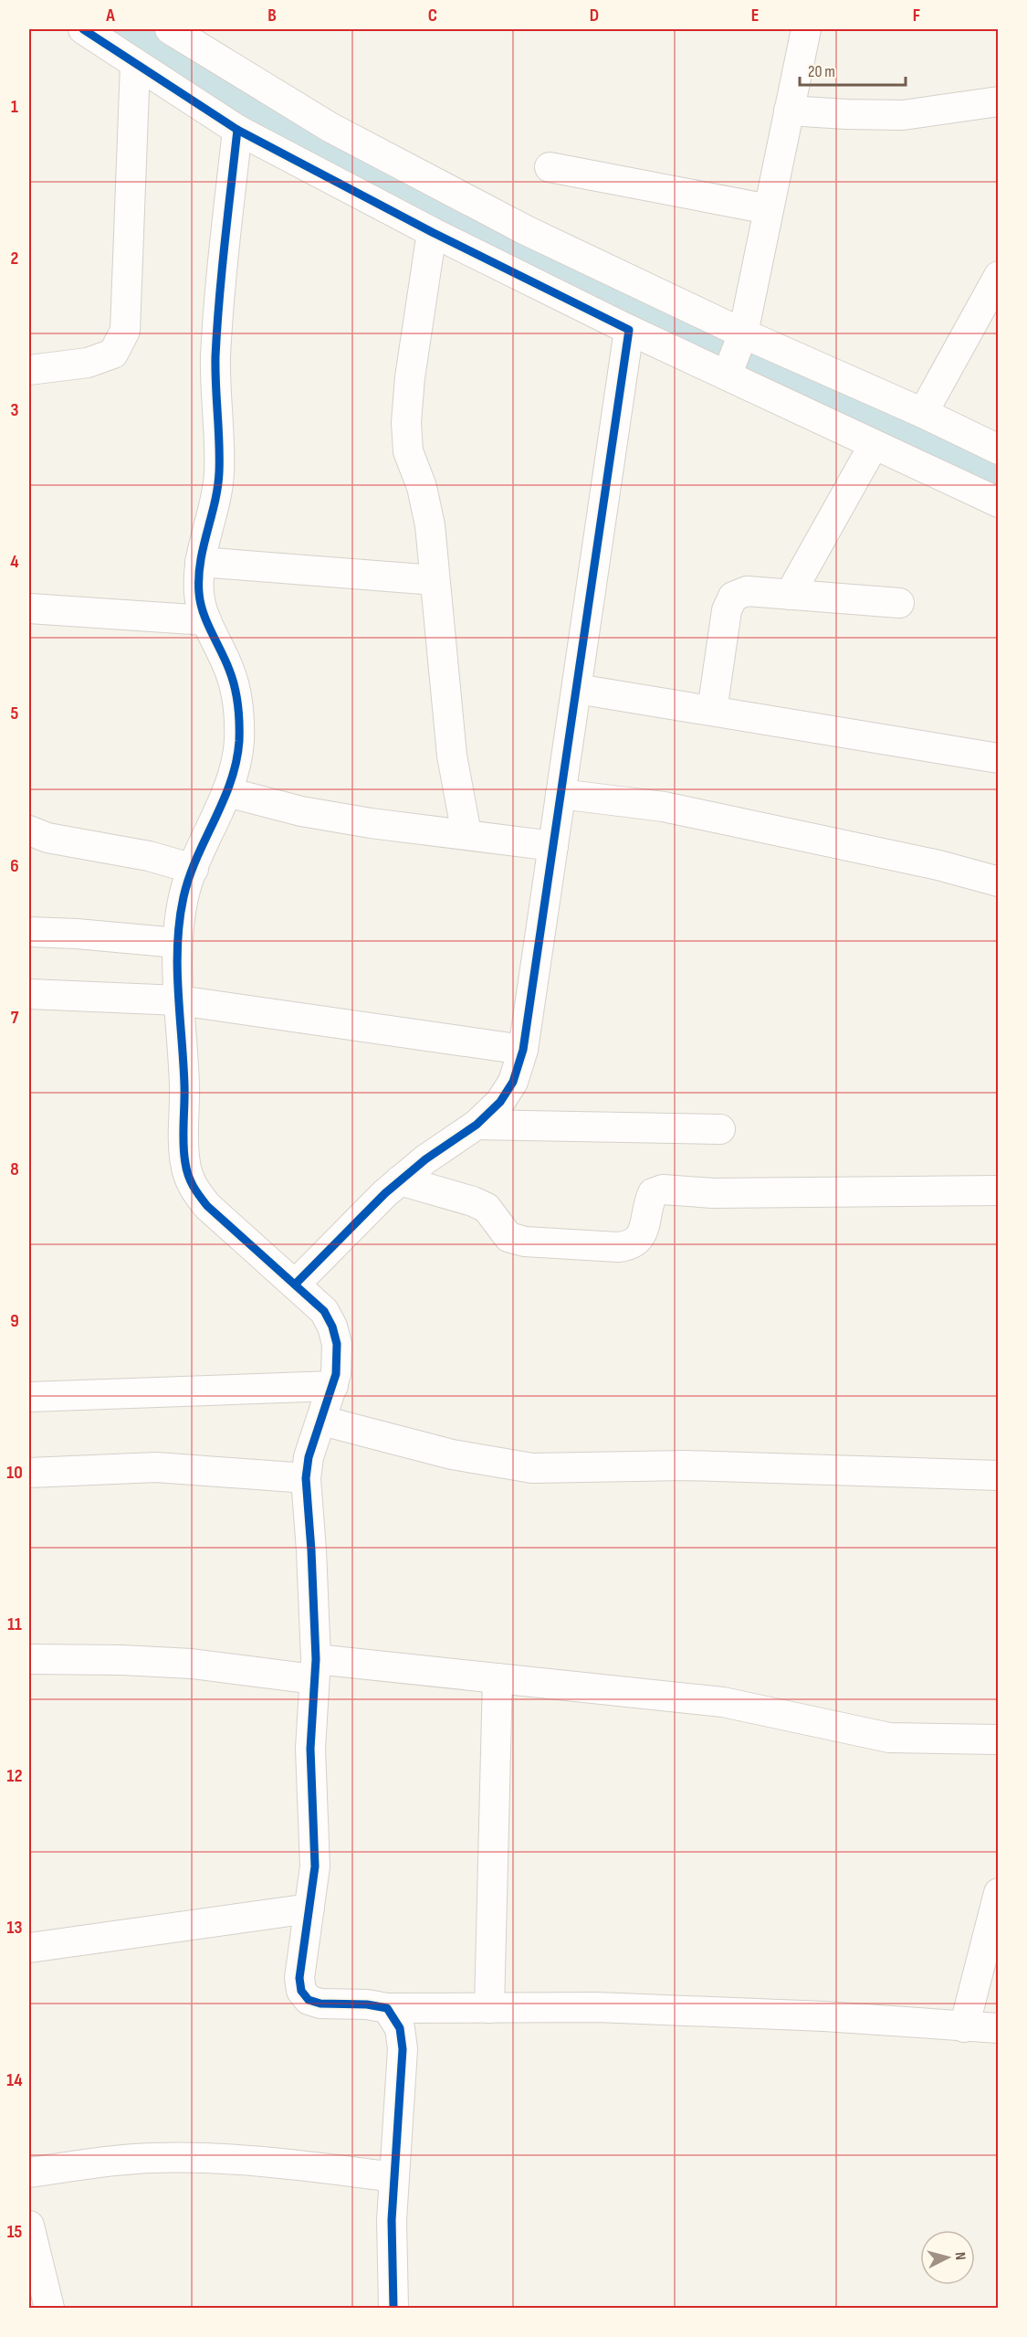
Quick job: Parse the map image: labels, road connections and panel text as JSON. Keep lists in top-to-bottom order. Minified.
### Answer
{"scale_bar":"20 m","north":"right","grid":{"columns":["A","B","C","D","E","F"],"rows":["1","2","3","4","5","6","7","8","9","10","11","12","13","14","15"]}}
